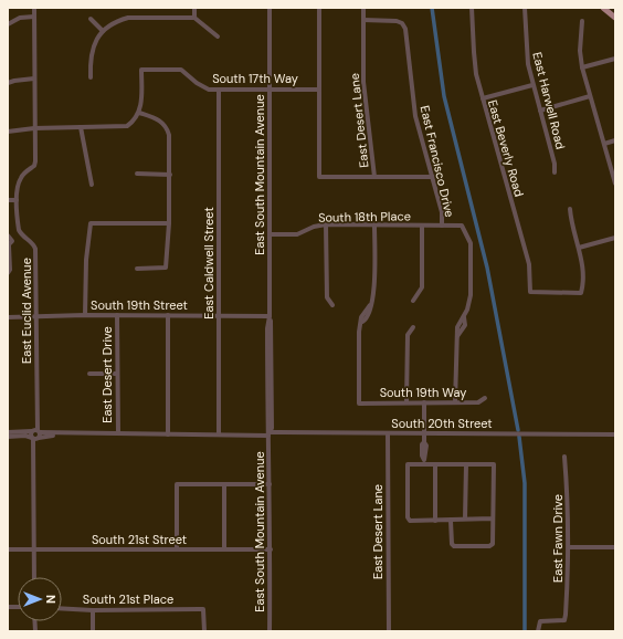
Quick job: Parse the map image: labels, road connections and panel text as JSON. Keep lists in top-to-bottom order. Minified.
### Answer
{"streets":{"street":["South 17th Way","East Harwell Road","East Desert Lane","East Beverly Road","East Francisco Drive","East South Mountain Avenue","South 18th Place","East Caldwell Street","South 19th Street","East Euclid Avenue","East Desert Drive","South 19th Way","South 20th Street","East Fawn Drive","South 21st Street","South 21st Place"]},"crossings":[["South 17th Way","East South Mountain Avenue"],["South 17th Way","East Caldwell Street"],["East Desert Lane","East Francisco Drive"],["East Desert Lane","South 20th Street"],["East Francisco Drive","South 18th Place"],["East South Mountain Avenue","South 18th Place"],["East South Mountain Avenue","South 19th Street"],["East South Mountain Avenue","South 20th Street"],["East South Mountain Avenue","South 21st Street"],["South 18th Place","South 19th Way"],["East Caldwell Street","South 19th Street"],["East Caldwell Street","South 20th Street"],["South 19th Street","East Euclid Avenue"],["South 19th Street","East Desert Drive"],["East Euclid Avenue","South 20th Street"],["East Euclid Avenue","South 21st Street"],["East Desert Drive","South 20th Street"]],"north":"right"}
